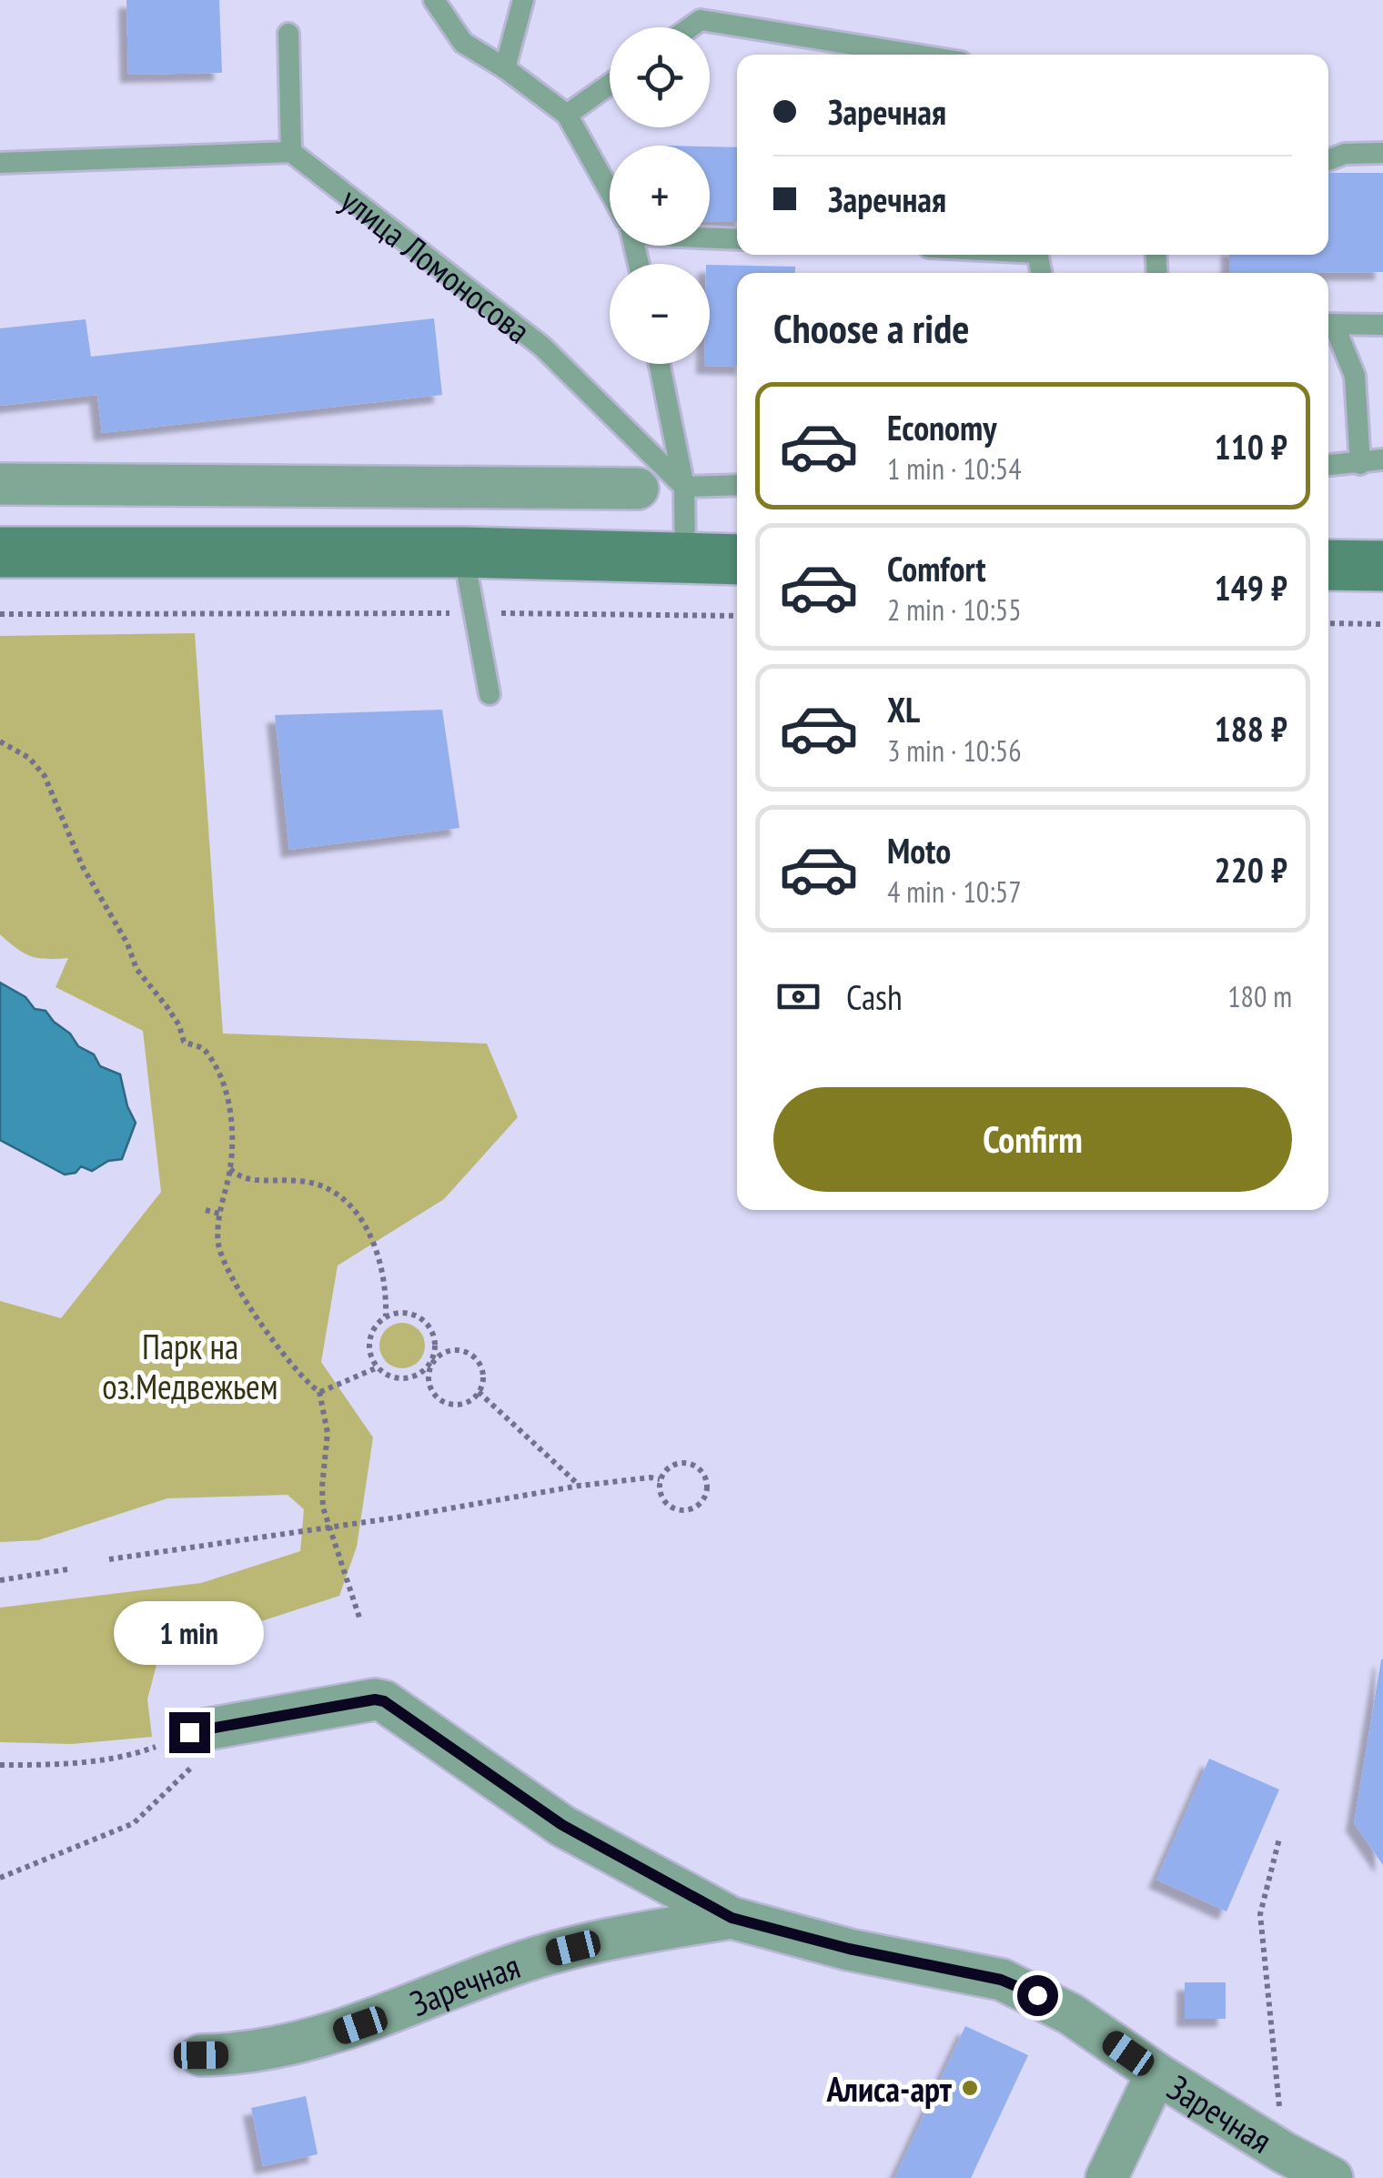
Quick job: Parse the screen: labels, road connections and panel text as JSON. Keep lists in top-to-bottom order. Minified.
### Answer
{"streets":{"street":["Заречная"],"lane":["улица Ломоносова"]},"parks":["Парк на оз.Медвежьем"],"places":["Алиса-арт"],"page":{"map_buttons":["+","−"],"banner":["Заречная","Заречная"],"heading":"Choose a ride","list":[{"name":"Economy","note":"1 min · 10:54","value":"110 ₽"},{"name":"Comfort","note":"2 min · 10:55","value":"149 ₽"},{"name":"XL","note":"3 min · 10:56","value":"188 ₽"},{"name":"Moto","note":"4 min · 10:57","value":"220 ₽"}],"pay":["Cash","180 m"],"buttons":"Confirm","bubble":"1 min"}}
